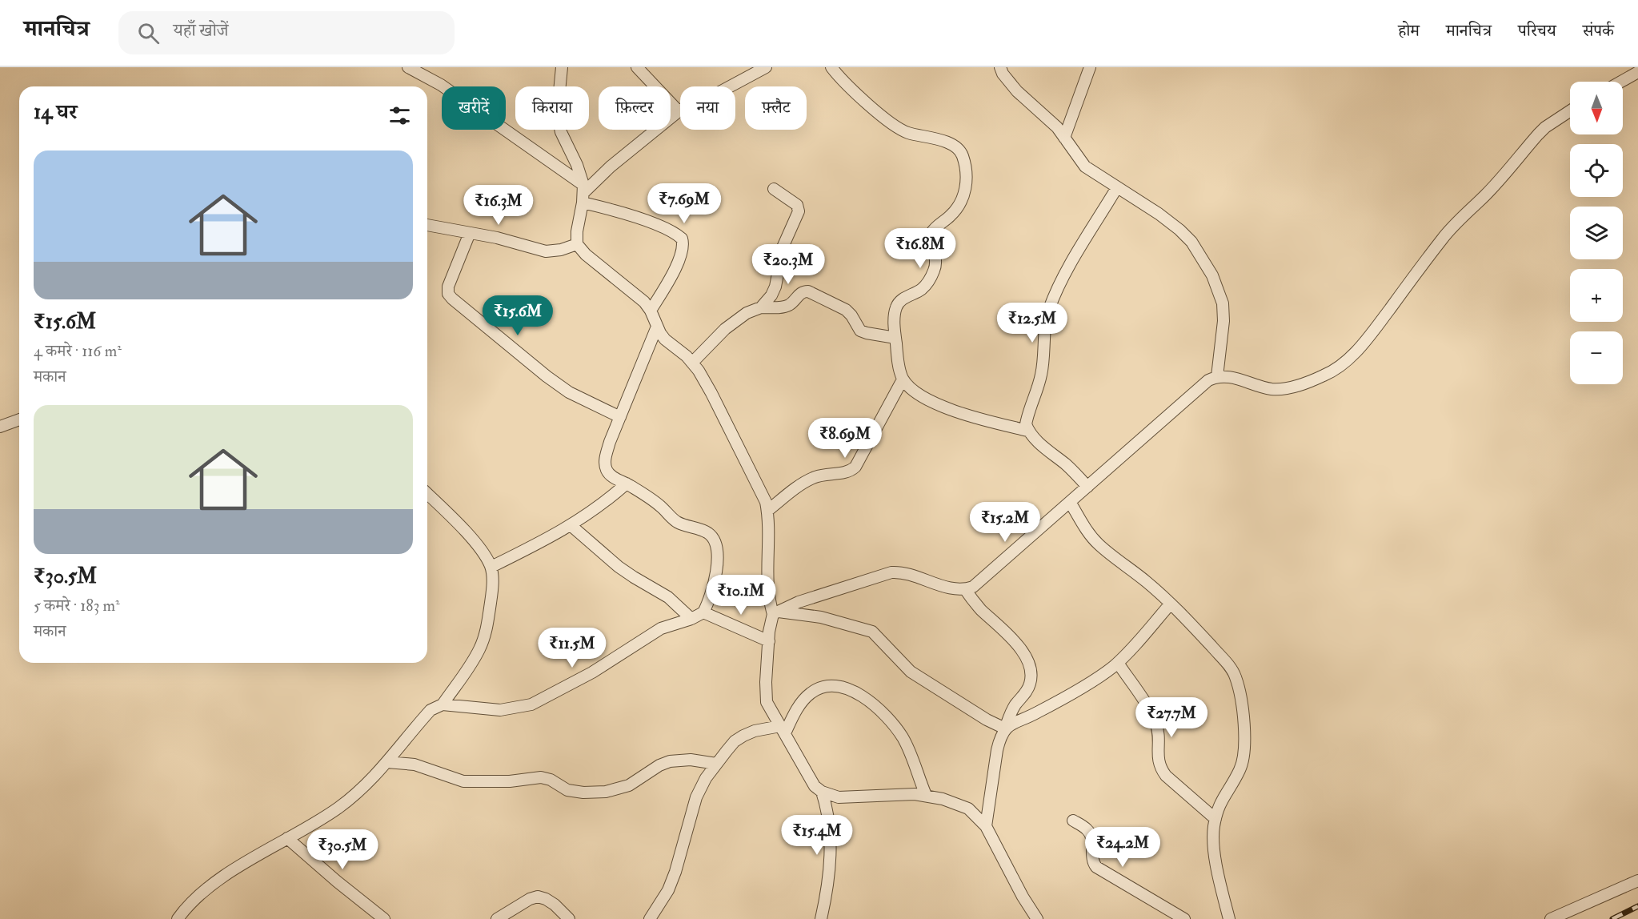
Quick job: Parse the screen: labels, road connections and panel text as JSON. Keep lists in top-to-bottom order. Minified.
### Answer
{"north":"bottom","page":{"header":"मानचित्र","search":"यहाँ खोजें","nav":["होम","मानचित्र","परिचय","संपर्क"],"map_buttons":["+","−"],"chip":["खरीदें","किराया","फ़िल्टर","नया","फ़्लैट"],"heading":"14 घर","list":[{"name":"₹15.6M","note":"4 कमरे · 116 m² · मकान"},{"name":"₹30.5M","note":"5 कमरे · 183 m² · मकान"}],"price":["₹7.69M","₹16.3M","₹16.8M","₹20.3M","₹15.6M","₹12.5M","₹8.69M","₹15.2M","₹10.1M","₹11.5M","₹27.7M","₹15.4M","₹24.2M","₹30.5M"]}}
